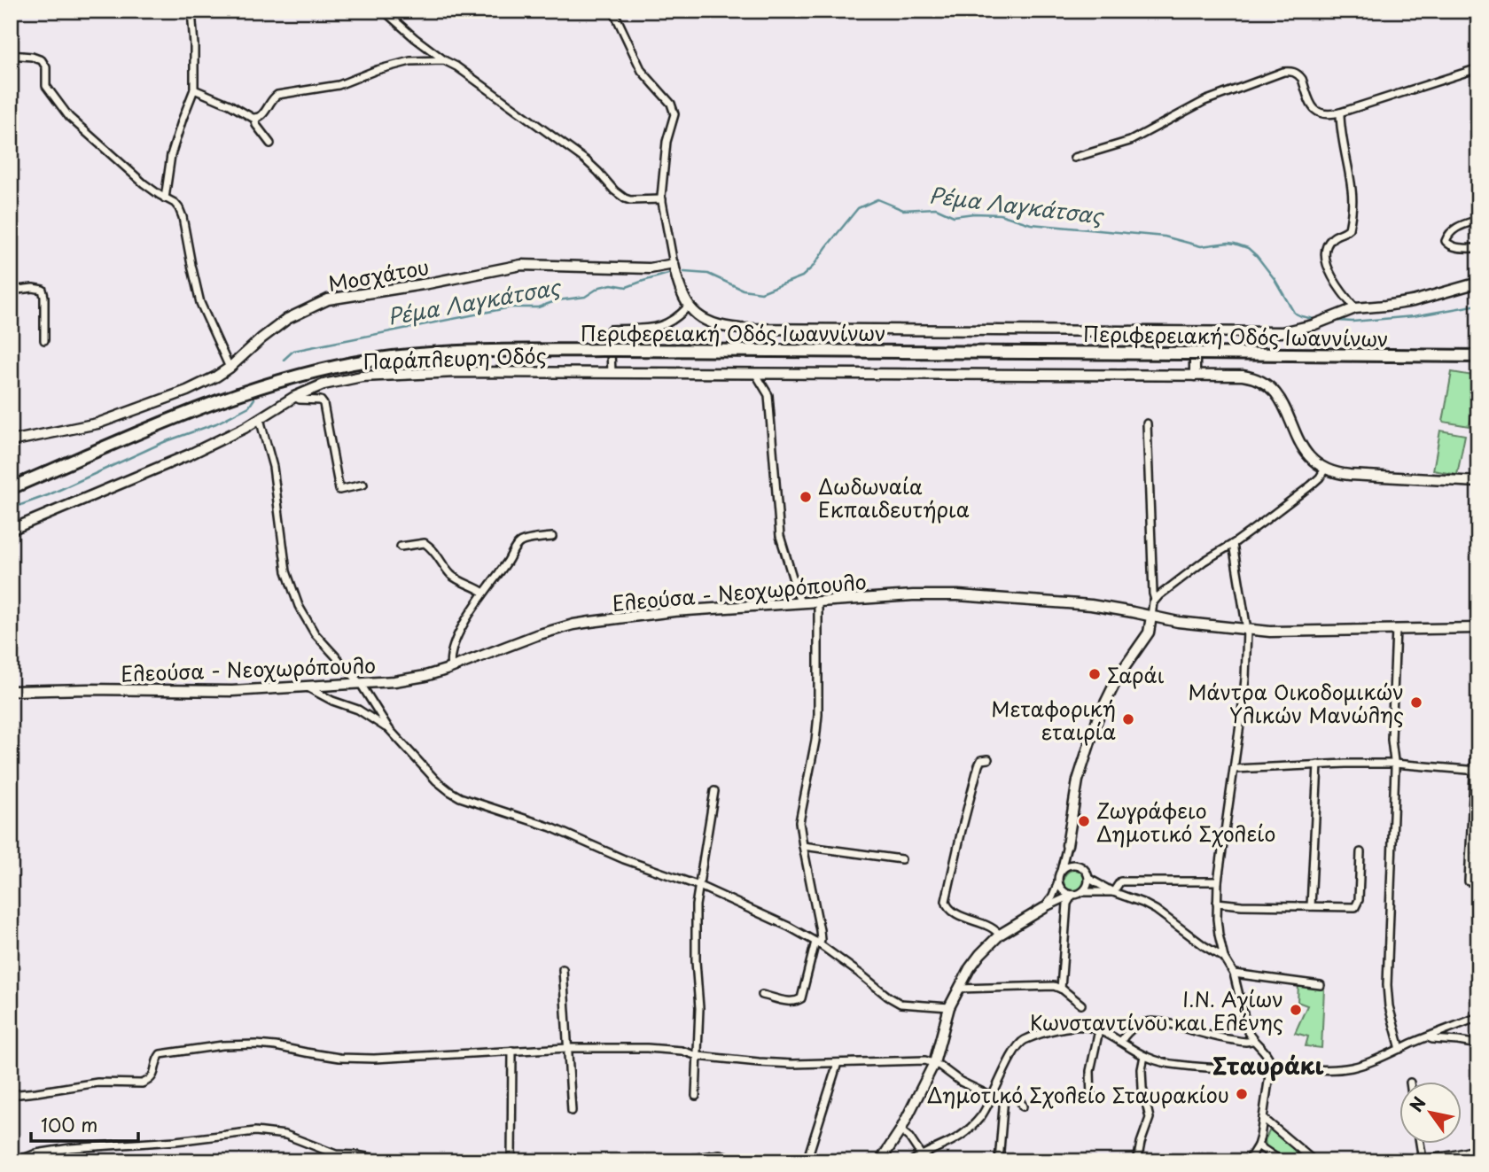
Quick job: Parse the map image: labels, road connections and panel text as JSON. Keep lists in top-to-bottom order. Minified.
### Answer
{"streets":{"highway":["Περιφερειακή Οδός Ιωαννίνων"],"street":["Μοσχάτου","Παράπλευρη Οδός","Ελεούσα - Νεοχωρόπουλο"]},"districts":["Σταυράκι"],"water":["Ρέμα Λαγκάτσας"],"places":["Δωδωναία Εκπαιδευτήρια","Σαράι","Μάντρα Οικοδομικών Υλικών Μανώλης","Μεταφορική εταιρία","Ζωγράφειο Δημοτικό Σχολείο","Ι.Ν. Αγίων Κωνσταντίνου και Ελένης","Δημοτικό Σχολείο Σταυρακίου"],"scale_bar":"100 m","north":"top left"}
